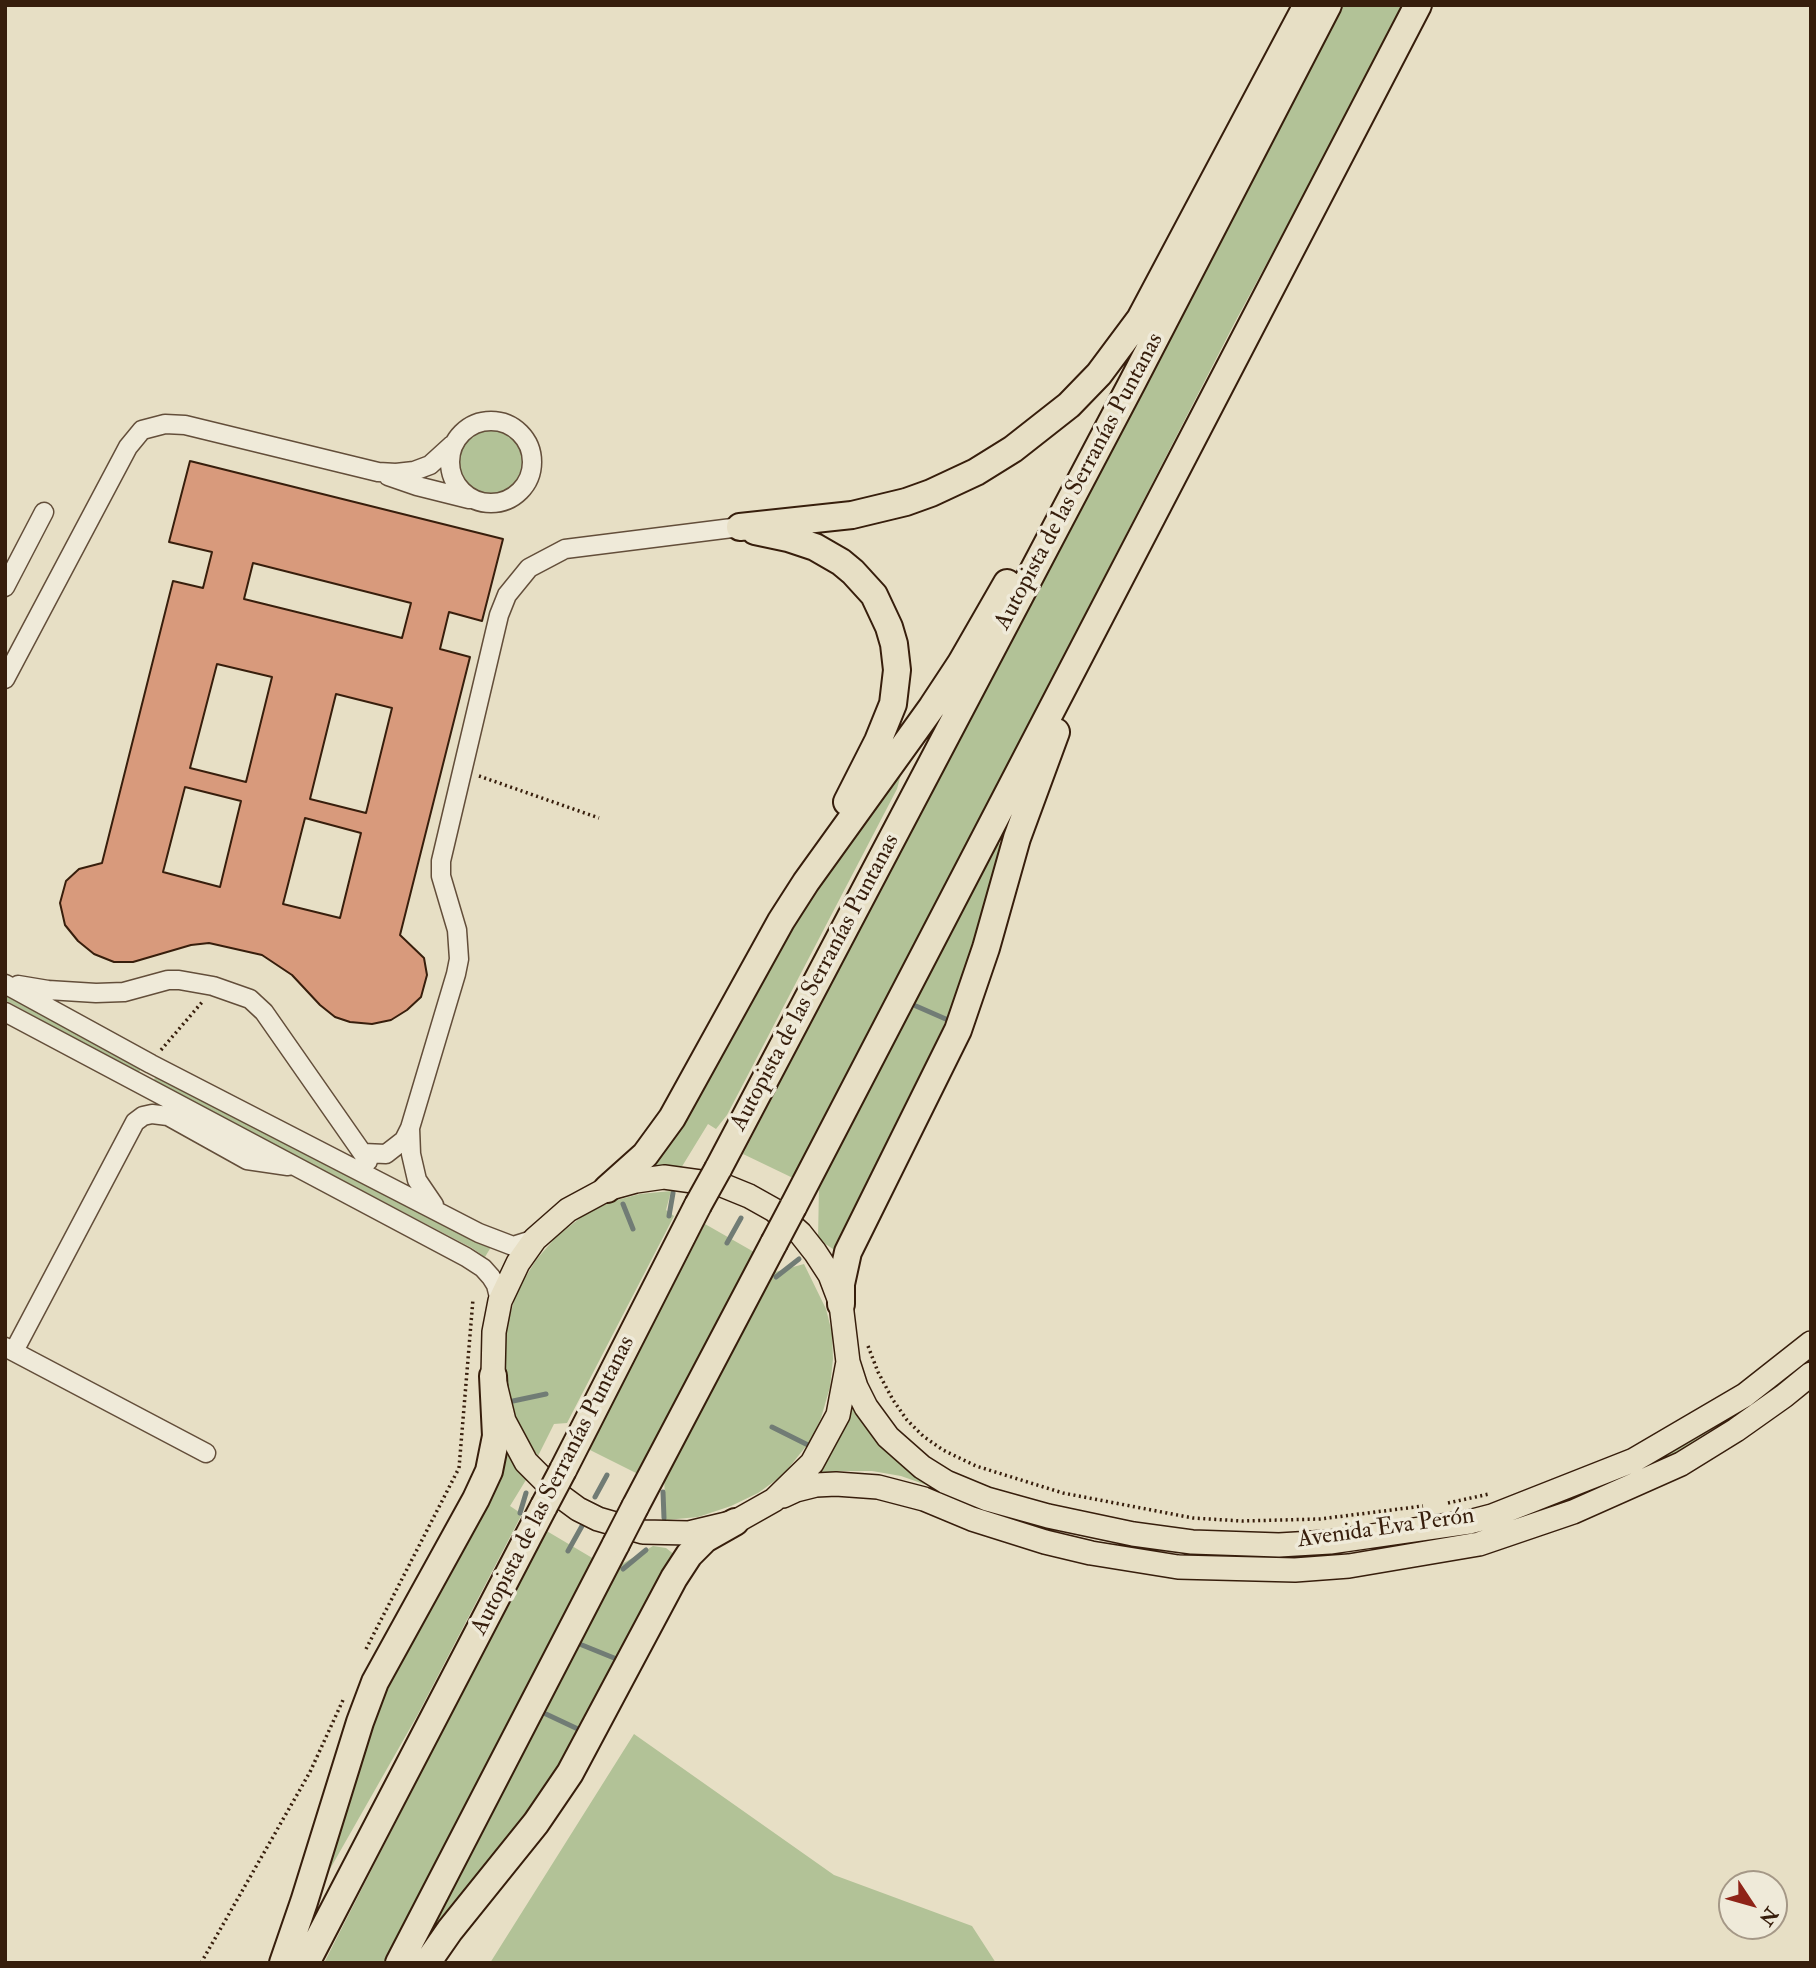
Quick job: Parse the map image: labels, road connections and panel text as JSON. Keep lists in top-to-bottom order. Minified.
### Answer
{"streets":{"highway":["Autopista de las Serranías Puntanas"],"main road":["Avenida Eva Perón"]},"north":"bottom right"}
